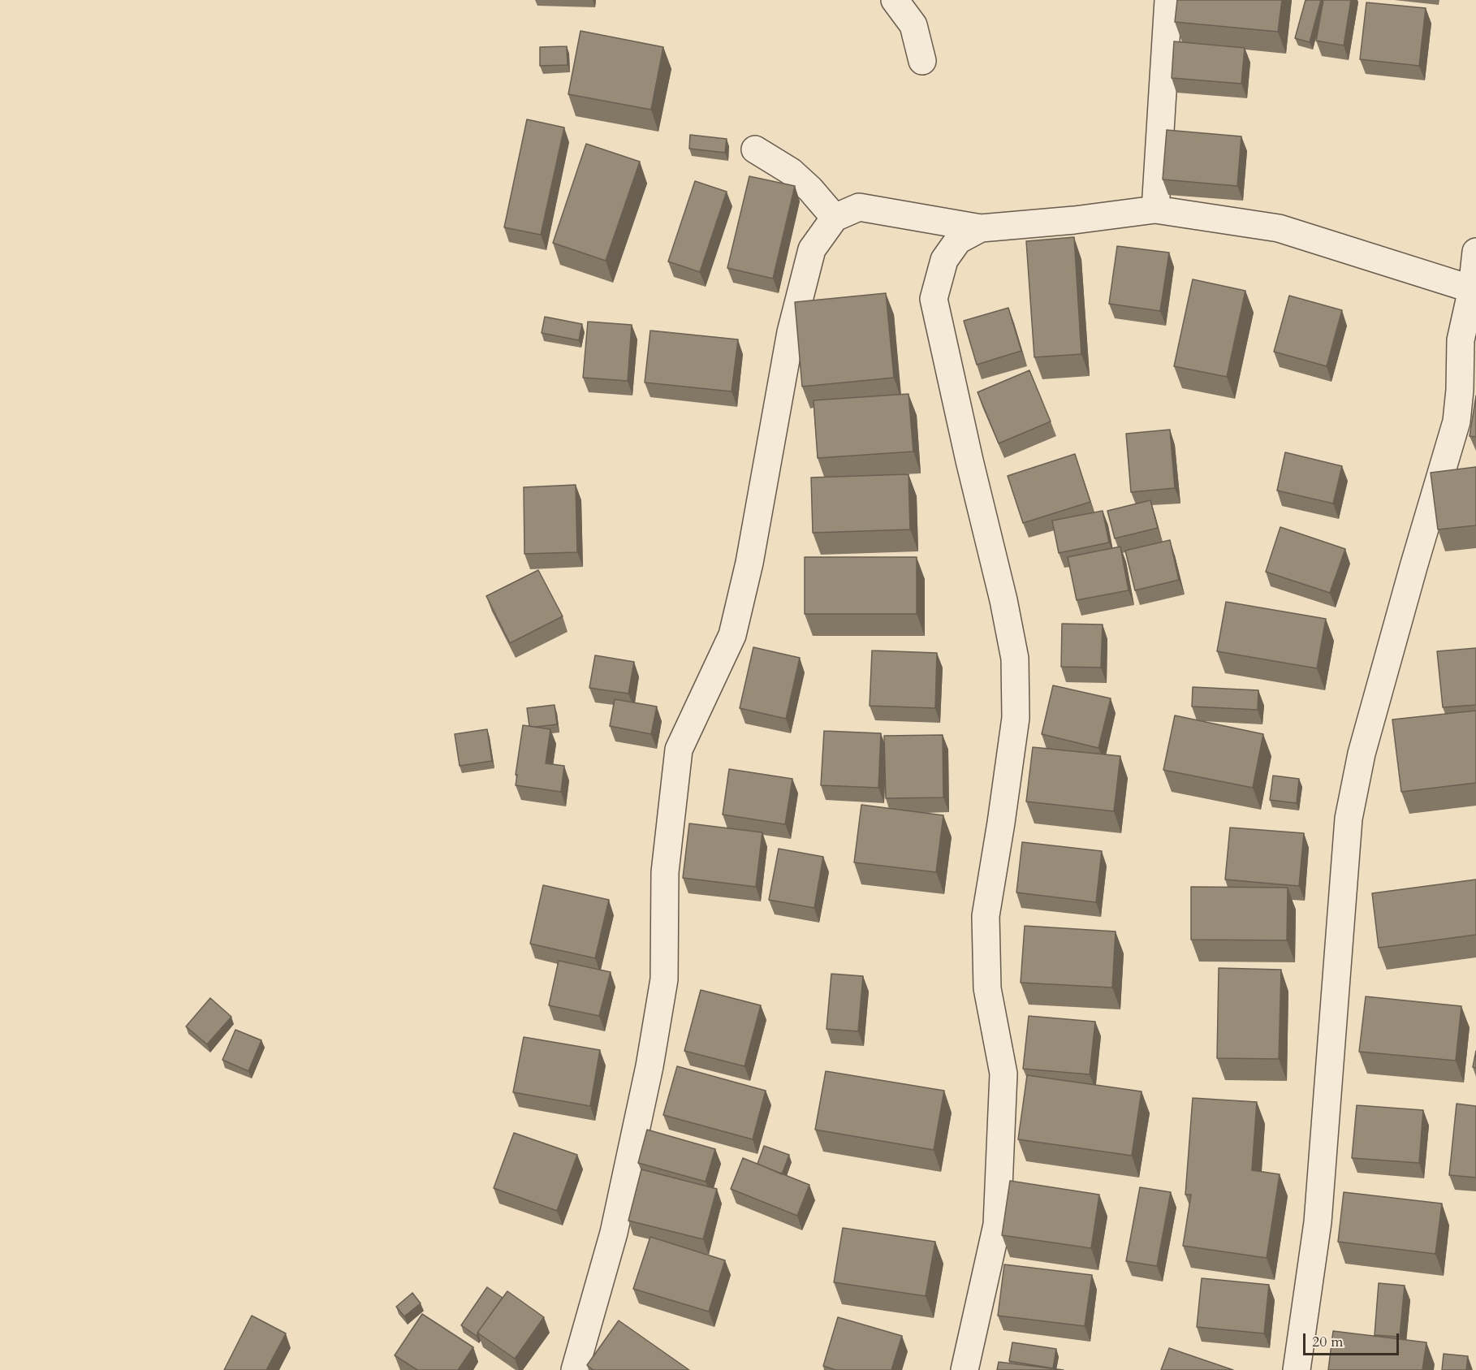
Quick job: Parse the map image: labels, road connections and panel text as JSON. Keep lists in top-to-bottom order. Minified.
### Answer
{"scale_bar":"20 m"}
